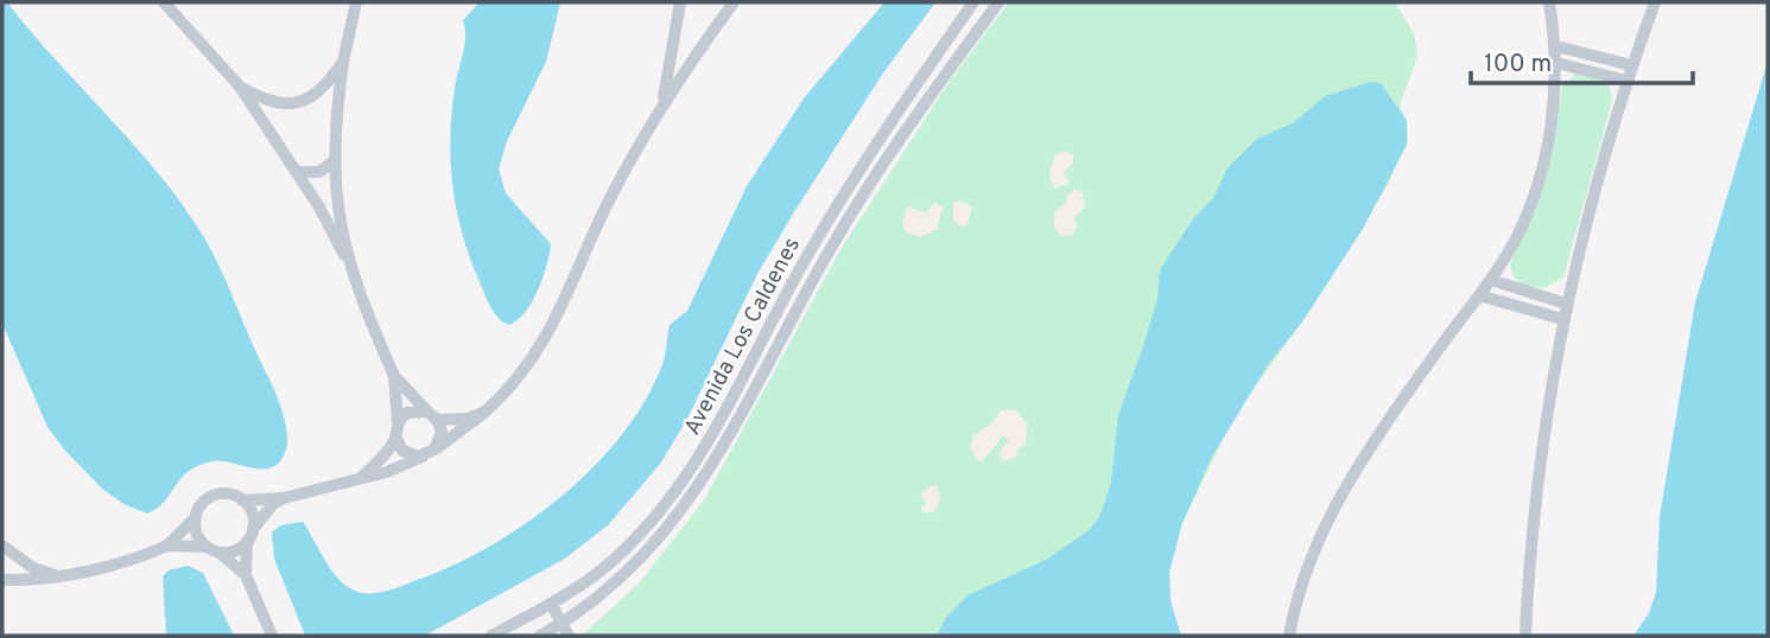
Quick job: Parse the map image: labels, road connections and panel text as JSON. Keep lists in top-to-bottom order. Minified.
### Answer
{"streets":{"street":["Avenida Los Caldenes"]},"scale_bar":"100 m"}
